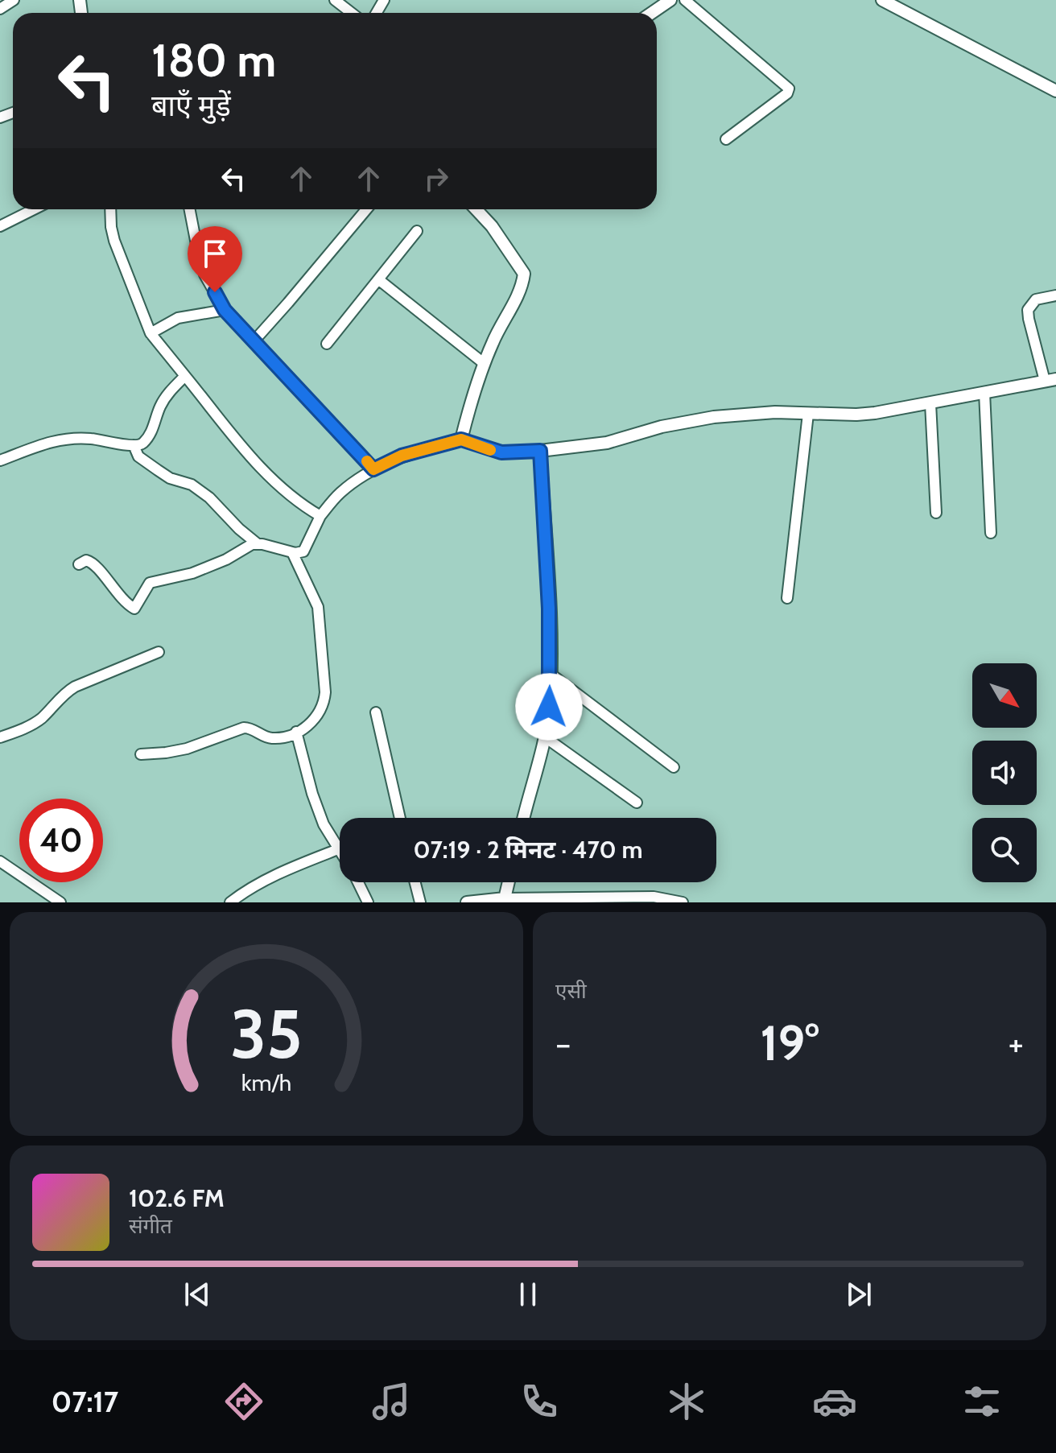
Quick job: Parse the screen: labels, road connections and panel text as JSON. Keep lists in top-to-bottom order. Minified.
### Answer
{"north":"bottom right","page":{"turn":["180 m","बाएँ मुड़ें"],"limit":"40","trip":"07:19 · 2 मिनट · 470 m","tile":"एसी","heat":["−","19°","+"],"song":["102.6 FM","संगीत"],"tabs":"07:17","gauge":["35","km/h"]}}
